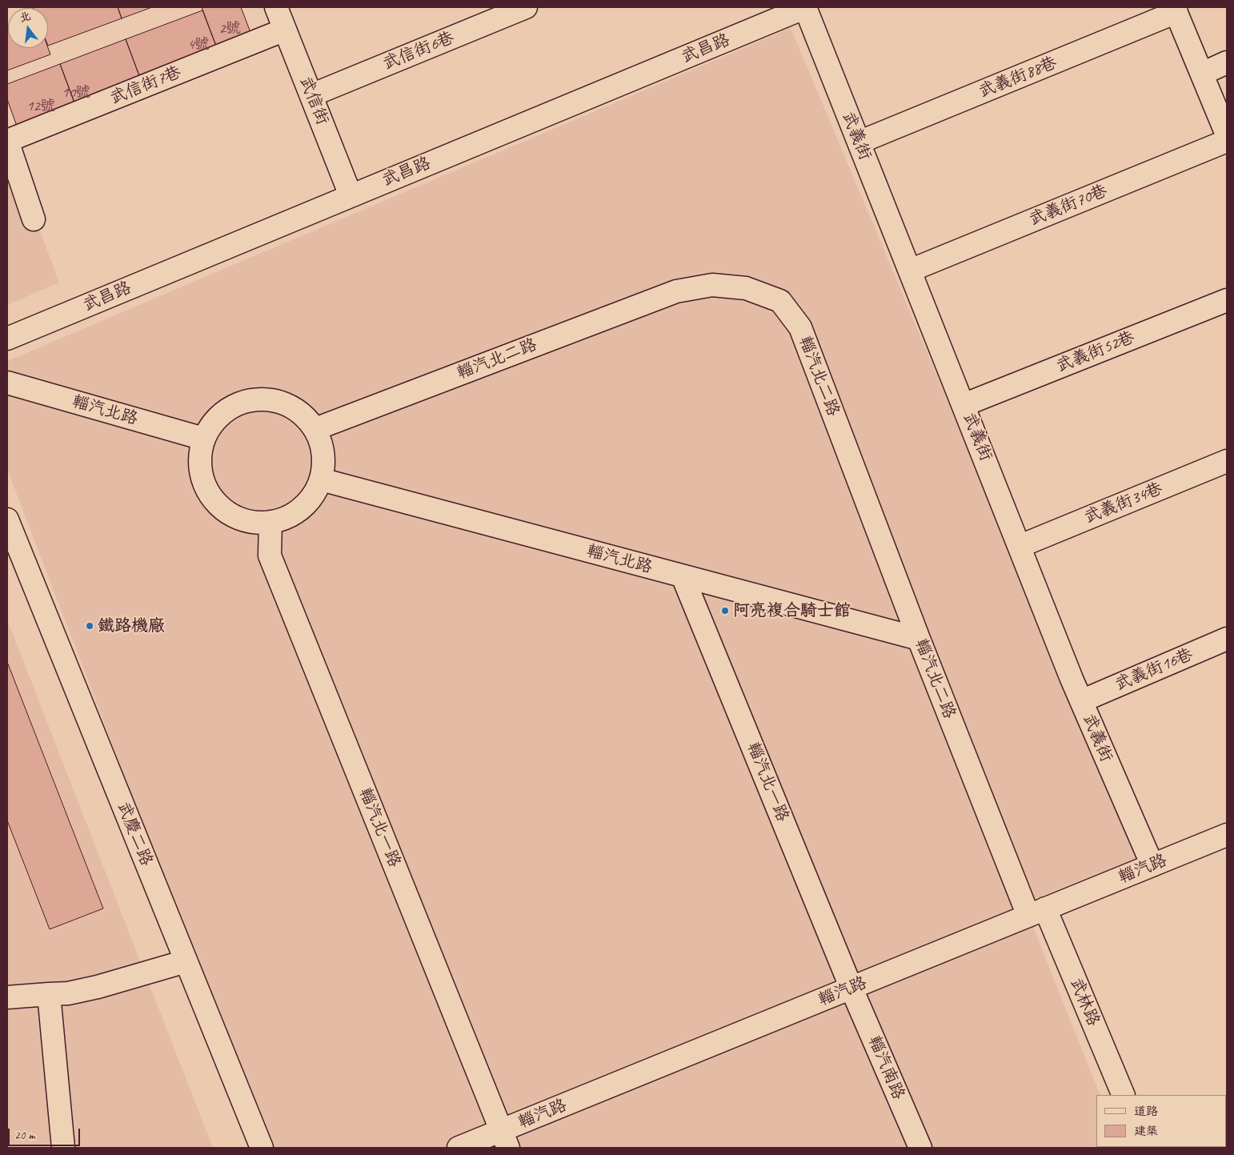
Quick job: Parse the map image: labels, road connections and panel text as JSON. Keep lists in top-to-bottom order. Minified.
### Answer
{"streets":{"street":["武昌路","武信街6巷","武義街88巷","武信街7巷","武信街","武義街","武義街70巷","武義街52巷","輜汽北二路","輜汽北路","武義街34巷","武義街16巷","輜汽北一路","武慶二路","輜汽路","武林路","輜汽南路"]},"crossings":[["武昌路","武信街"],["武昌路","武義街"],["武信街6巷","武信街"],["武義街88巷","武義街"],["武信街7巷","武信街"],["武義街","武義街70巷"],["武義街","武義街52巷"],["武義街","武義街34巷"],["武義街","武義街16巷"],["武義街","輜汽路"],["輜汽北二路","輜汽北路"],["輜汽北二路","輜汽北一路"],["輜汽北二路","輜汽路"],["輜汽北二路","武林路"],["輜汽北路","輜汽北一路"],["輜汽北一路","輜汽路"],["輜汽北一路","輜汽南路"],["輜汽路","武林路"],["輜汽路","輜汽南路"]],"places":["阿亮複合騎士館","鐵路機廠"],"house_numbers":["2號","4號","10號","12號"],"legend":["道路","建築"],"scale_bar":"20 m","north":"top"}
